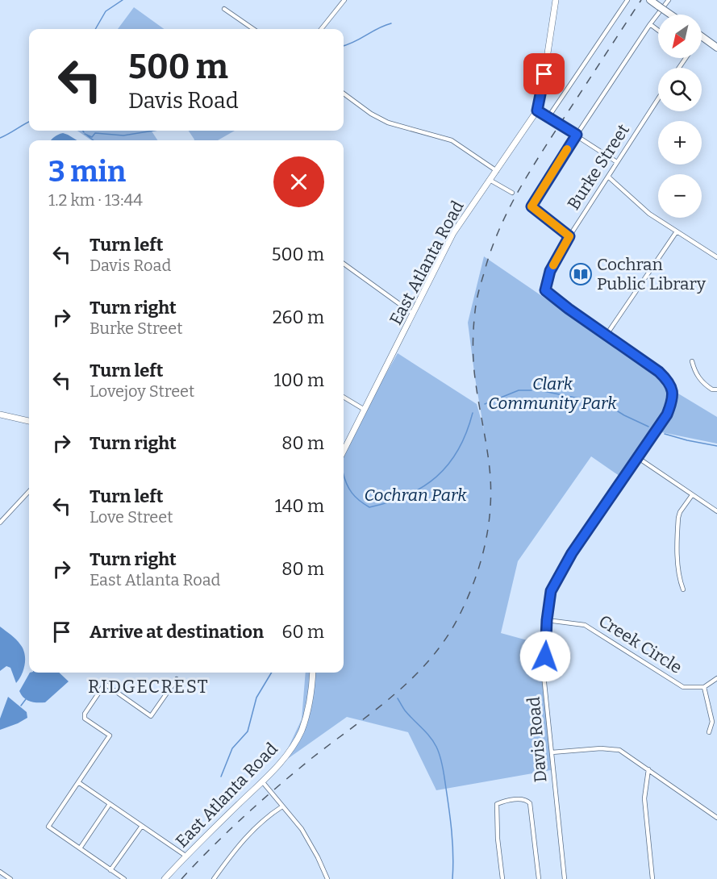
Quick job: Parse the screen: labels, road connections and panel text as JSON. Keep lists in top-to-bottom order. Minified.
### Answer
{"streets":{"street":["Burke Street","East Atlanta Road","Creek Circle","Davis Road"]},"crossings":[["Burke Street","Davis Road"],["Creek Circle","Davis Road"]],"districts":["RIDGECREST"],"parks":["Clark Community Park","Cochran Park"],"places":{"library":["Cochran Public Library"]},"north":"bottom left","page":{"map_buttons":["+","−"],"turn":["500 m","Davis Road"],"heading":["3 min","1.2 km · 13:44"],"list":[{"name":"Turn left","note":"Davis Road","value":"500 m"},{"name":"Turn right","note":"Burke Street","value":"260 m"},{"name":"Turn left","note":"Lovejoy Street","value":"100 m"},{"name":"Turn right","value":"80 m"},{"name":"Turn left","note":"Love Street","value":"140 m"},{"name":"Turn right","note":"East Atlanta Road","value":"80 m"},{"name":"Arrive at destination","value":"60 m"}]}}
